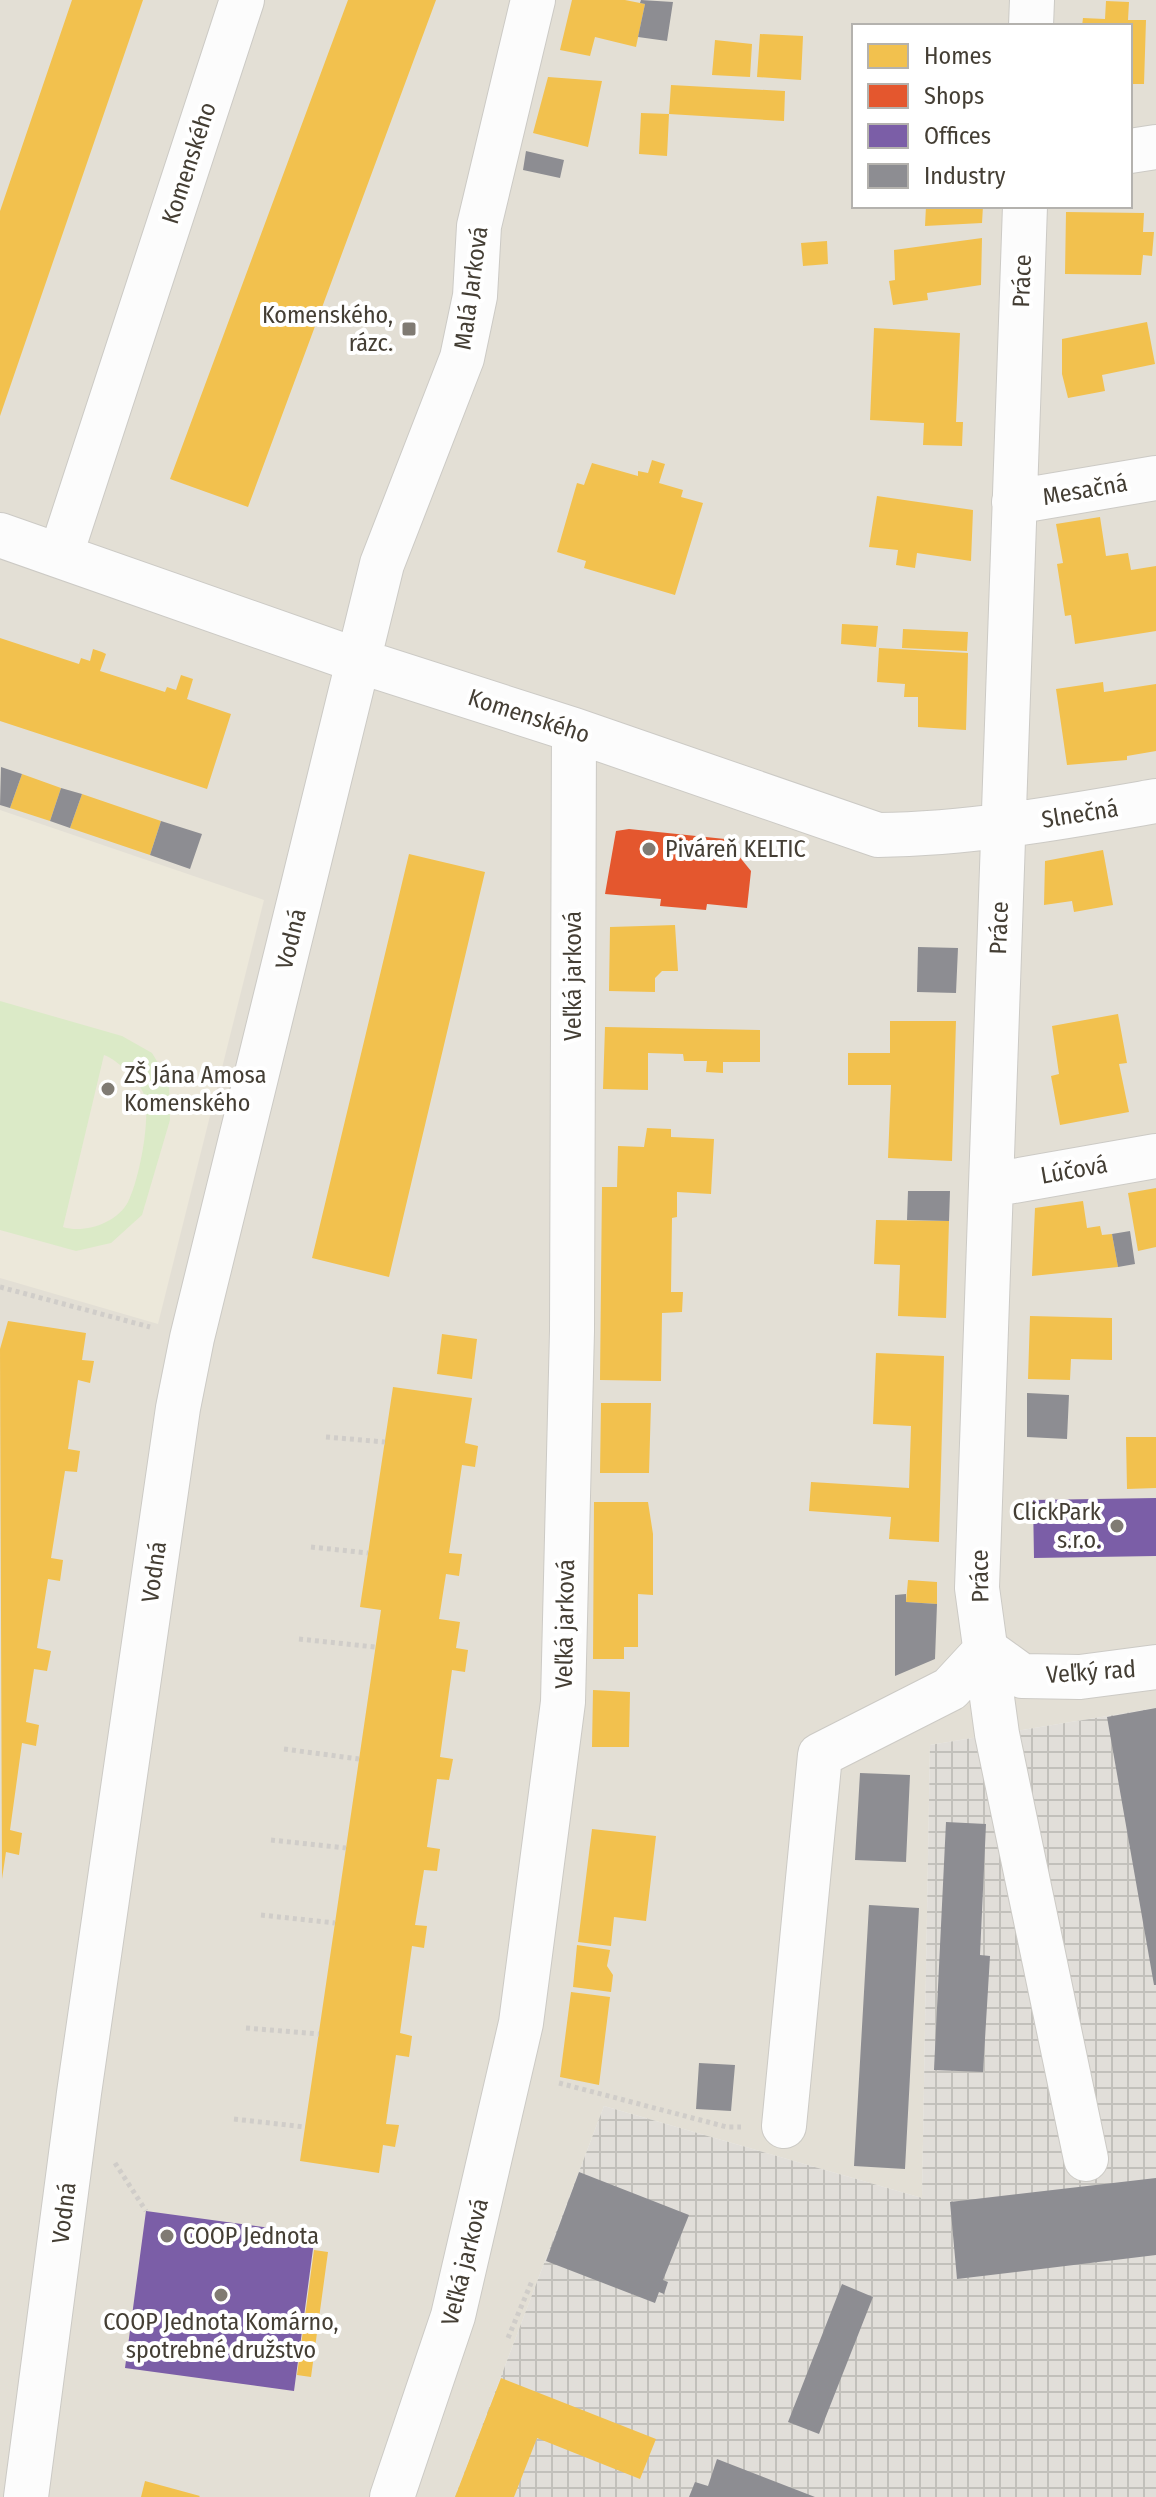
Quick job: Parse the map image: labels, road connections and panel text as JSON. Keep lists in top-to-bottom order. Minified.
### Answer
{"streets":{"street":["Komenského","Práce","Malá Jarková","Mesačná","Slnečná","Vodná","Veľká jarková","Lúčová","Veľký rad"]},"crossings":[["Komenského","Práce"],["Komenského","Malá Jarková"],["Komenského","Slnečná"],["Komenského","Vodná"],["Komenského","Veľká jarková"],["Práce","Mesačná"],["Práce","Slnečná"],["Práce","Lúčová"],["Práce","Veľký rad"],["Malá Jarková","Vodná"]],"places":{"transit":["Komenského, rázc."],"other":["Piváreň KELTIC","ZŠ Jána Amosa Komenského","ClickPark s.r.o.","COOP Jednota","COOP Jednota Komárno, spotrebné družstvo"]},"legend":["Homes","Shops","Offices","Industry"]}
